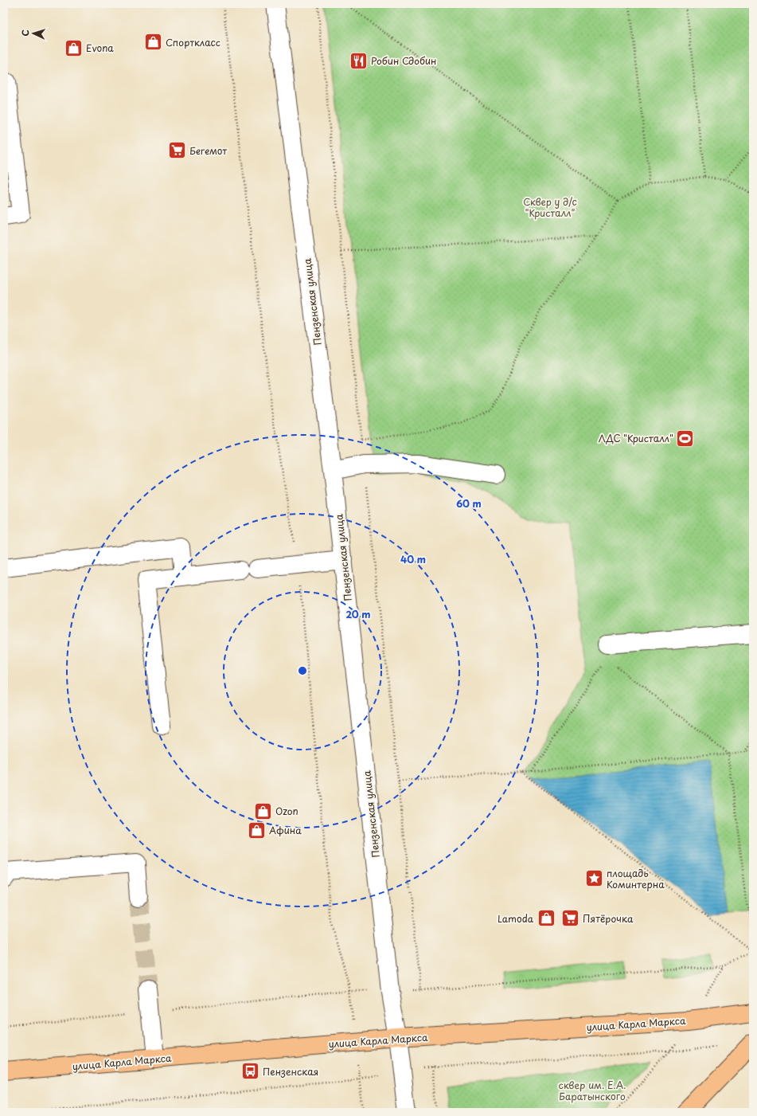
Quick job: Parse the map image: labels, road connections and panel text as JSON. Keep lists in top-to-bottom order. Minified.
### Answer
{"streets":{"main road":["улица Карла Маркса"],"street":["Пензенская улица"]},"crossings":[["Пензенская улица","улица Карла Маркса"]],"parks":["Сквер у д/с \"Кристалл\"","сквер им. Е.А. Баратынского"],"places":{"shop":["Спорткласс","Evona","Ozon","Афина","Lamoda"],"restaurant":["Робин Сдобин"],"supermarket":["Бегемот","Пятёрочка"],"sports":["ЛДС \"Кристалл\""],"place":["площадь Коминтерна"],"bus stop":["Пензенская"]},"north":"left","rings":["60 m","40 m","20 m"]}
